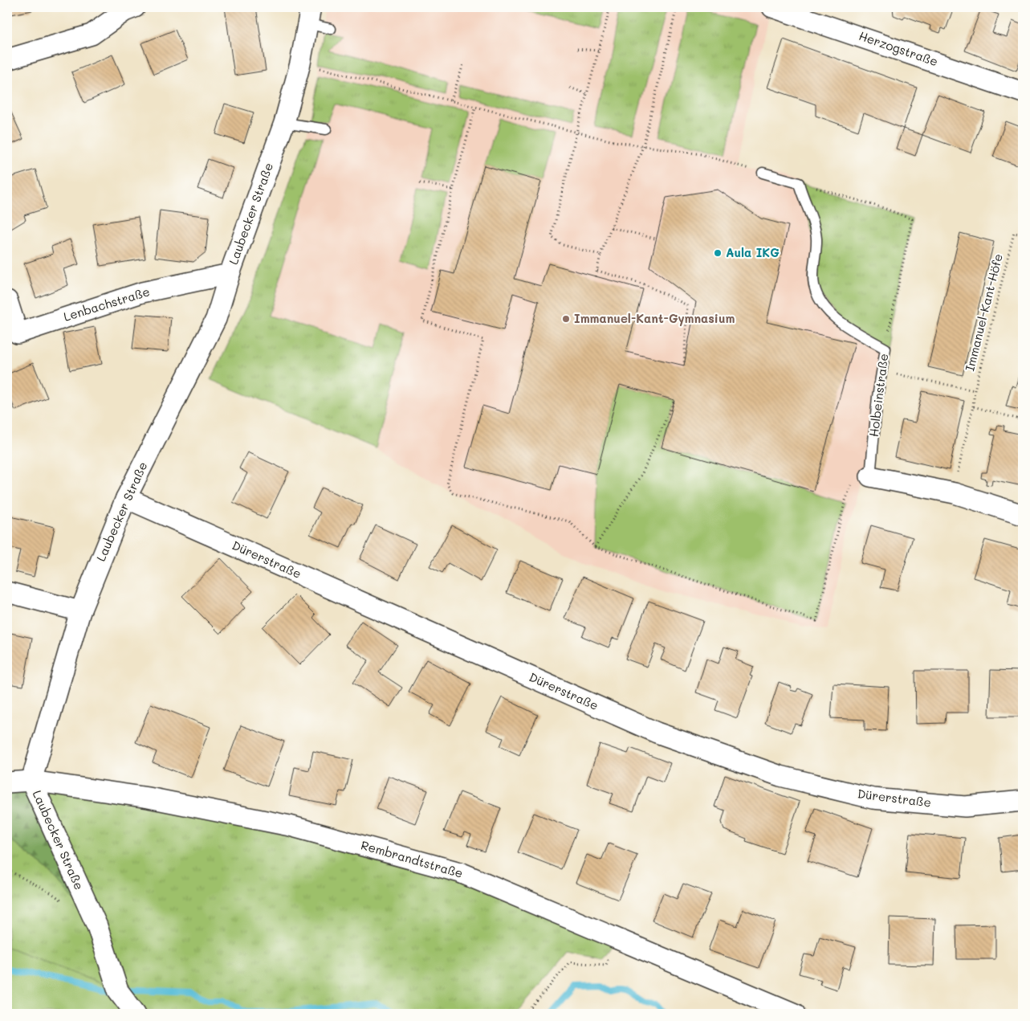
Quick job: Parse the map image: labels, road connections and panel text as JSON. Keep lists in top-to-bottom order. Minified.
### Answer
{"streets":{"street":["Herzogstraße","Laubecker Straße","Lenbachstraße","Holbeinstraße","Dürerstraße","Rembrandtstraße"],"path":["Immanuel-Kant-Höfe"]},"crossings":[["Laubecker Straße","Lenbachstraße"],["Laubecker Straße","Dürerstraße"],["Laubecker Straße","Rembrandtstraße"]],"places":["Aula IKG","Immanuel-Kant-Gymnasium"]}
